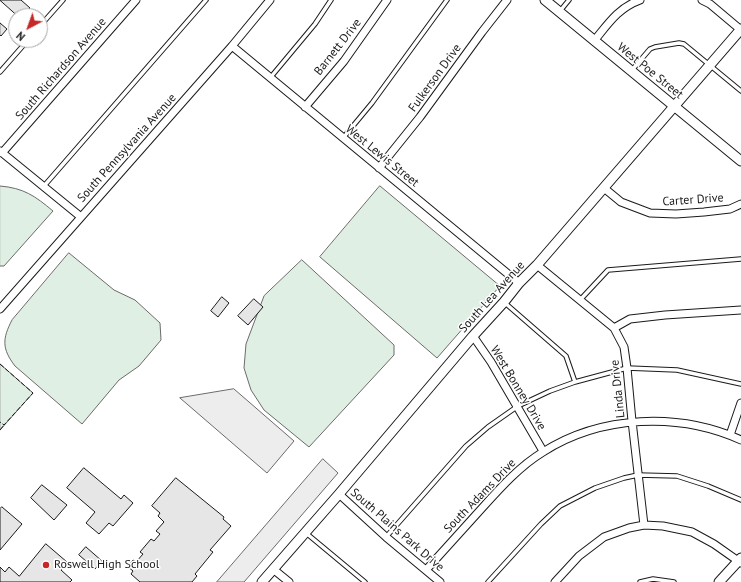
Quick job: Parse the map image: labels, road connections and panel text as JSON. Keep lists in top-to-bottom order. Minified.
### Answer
{"streets":{"street":["Barnett Drive","South Richardson Avenue","West Poe Street","Fulkerson Drive","South Pennsylvania Avenue","West Lewis Street","Carter Drive","South Lea Avenue","West Bonney Drive","Linda Drive","South Adams Drive","South Plains Park Drive"]},"crossings":[["Barnett Drive","West Lewis Street"],["West Poe Street","South Lea Avenue"],["Fulkerson Drive","West Lewis Street"],["South Pennsylvania Avenue","West Lewis Street"],["West Lewis Street","South Lea Avenue"],["Carter Drive","South Lea Avenue"],["South Lea Avenue","West Bonney Drive"],["South Lea Avenue","Linda Drive"],["South Lea Avenue","South Plains Park Drive"],["West Bonney Drive","South Adams Drive"],["Linda Drive","South Adams Drive"],["South Adams Drive","South Plains Park Drive"]],"places":["Roswell High School"],"north":"bottom left"}
